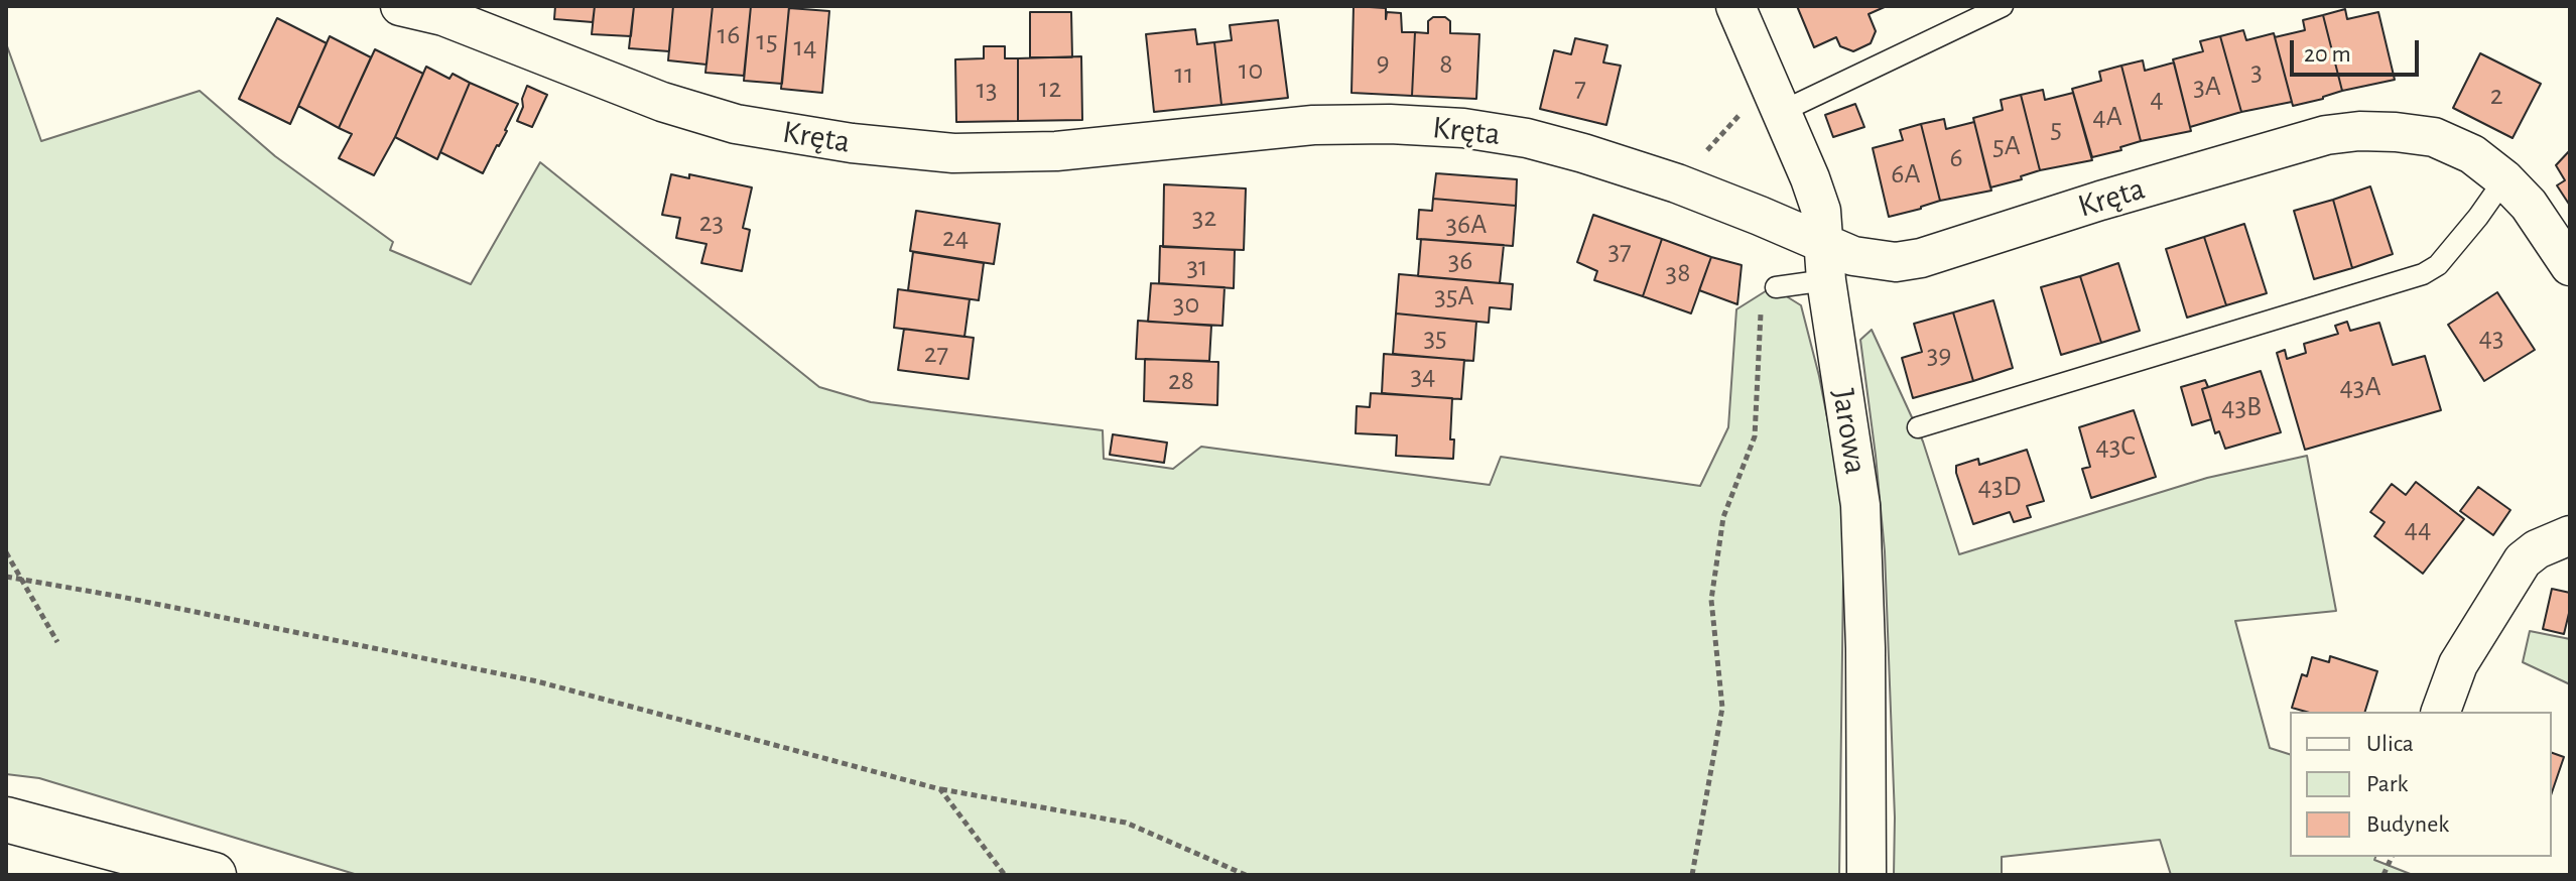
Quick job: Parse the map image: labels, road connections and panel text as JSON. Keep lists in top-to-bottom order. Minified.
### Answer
{"streets":{"street":["Kręta","Jarowa"]},"crossings":[["Kręta","Jarowa"]],"house_numbers":["16","15","14","9","8","10","3","11","3A","7","12","13","2","4","4A","5","5A","6","6A","32","23","36A","24","37","36","31","38","35A","30","35","43","27","39","34","28","43A","43B","43C","43D","44"],"legend":["Ulica","Park","Budynek"],"scale_bar":"20 m"}
